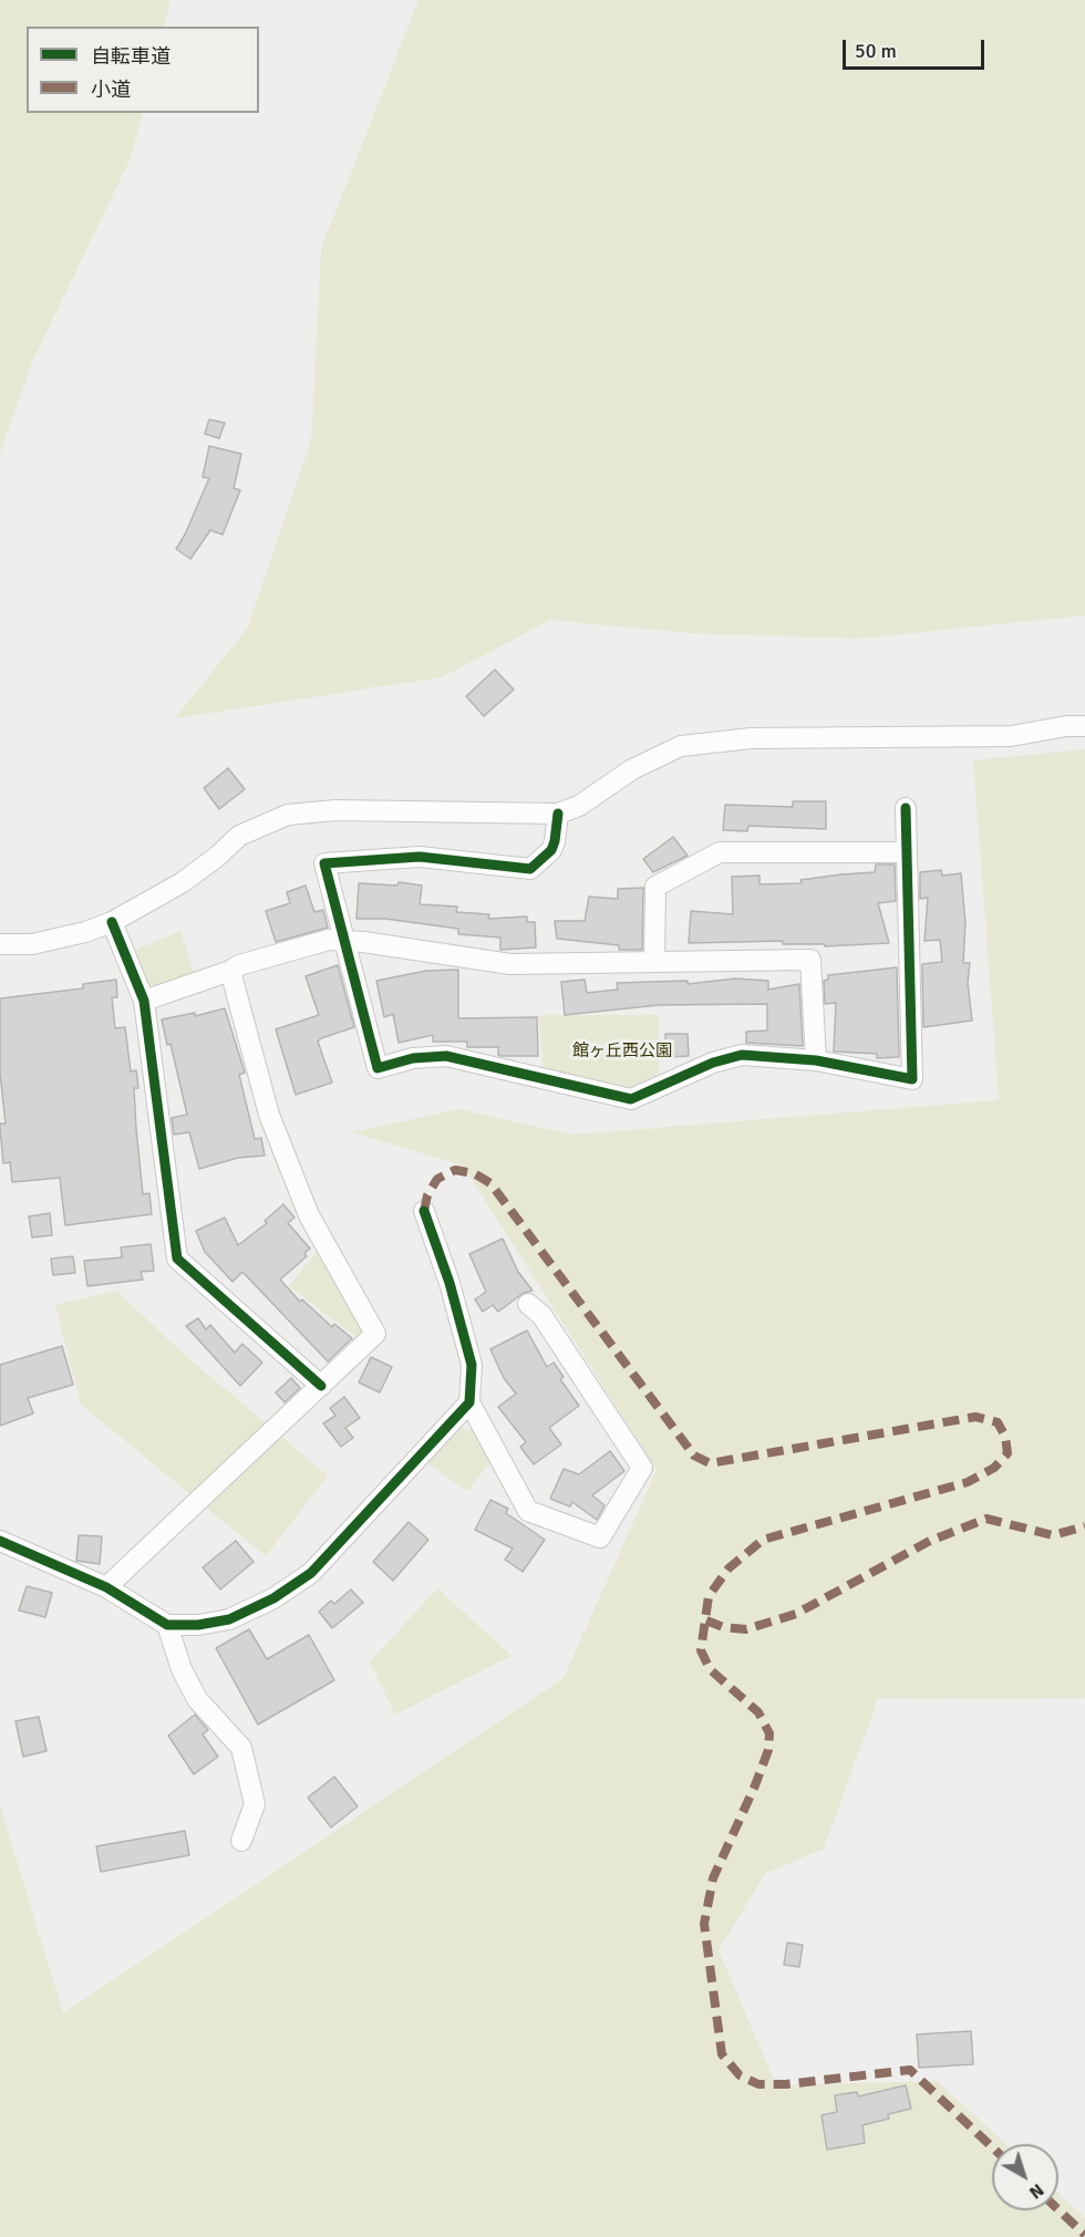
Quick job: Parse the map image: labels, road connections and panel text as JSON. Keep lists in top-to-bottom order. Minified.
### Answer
{"parks":["館ヶ丘西公園"],"legend":["自転車道","小道"],"scale_bar":"50 m","north":"bottom right"}
